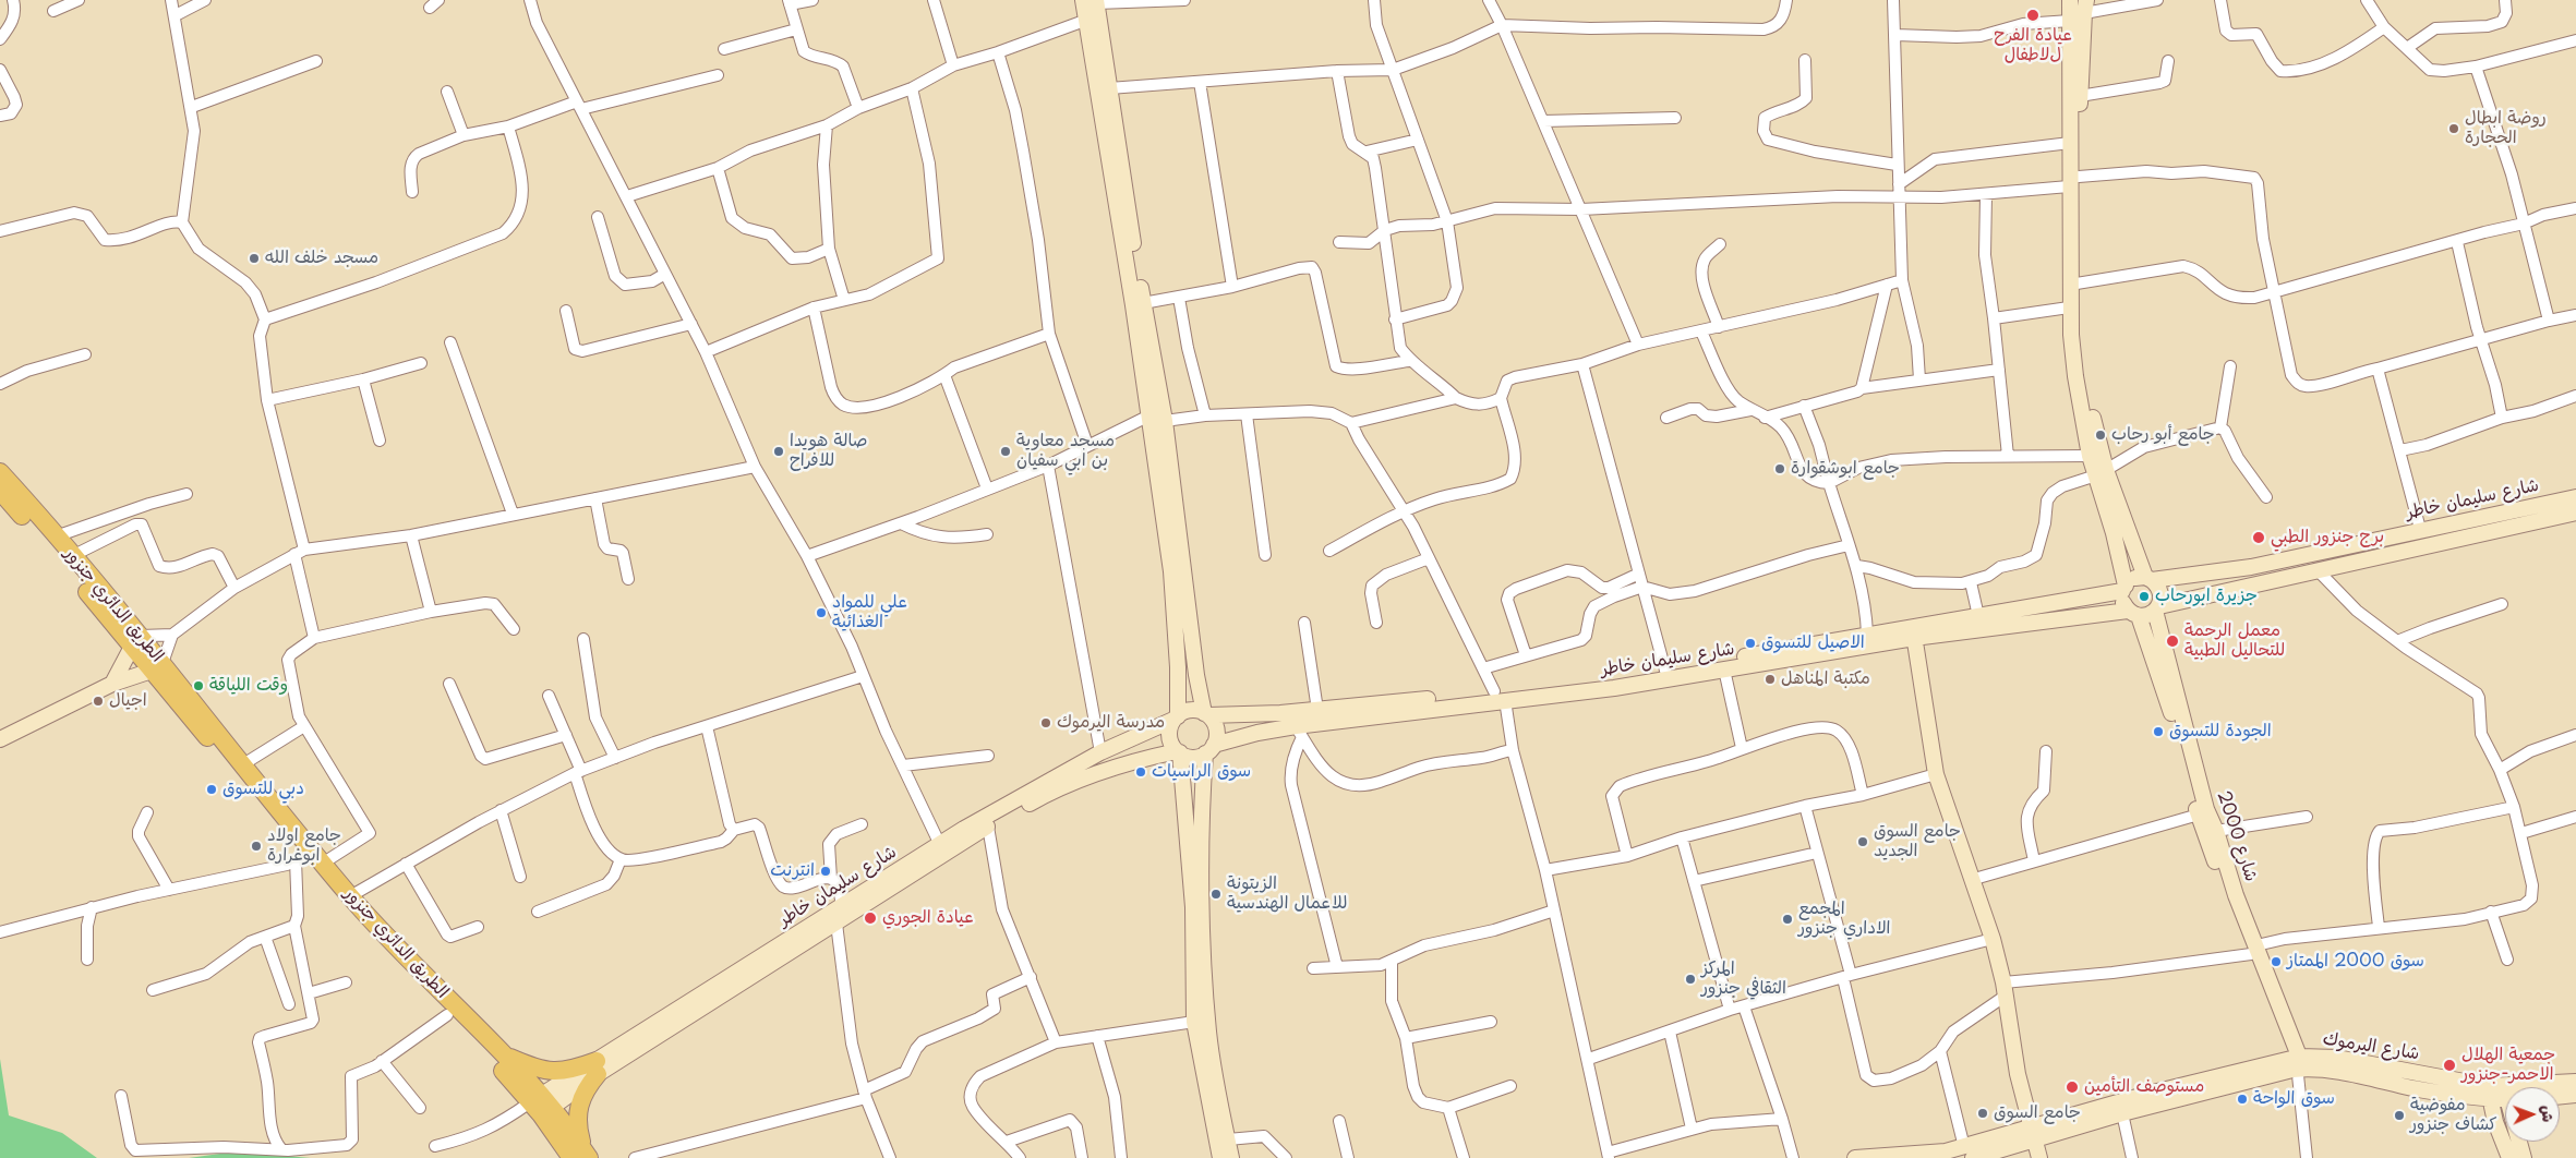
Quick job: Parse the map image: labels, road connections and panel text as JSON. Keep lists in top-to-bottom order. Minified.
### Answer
{"streets":{"main road":["شارع سليمان خاطر","الطريق الدائري جنزور","شارع 2000","شارع اليرموك"]},"crossings":[["شارع سليمان خاطر","الطريق الدائري جنزور"],["شارع سليمان خاطر","شارع 2000"],["شارع 2000","شارع اليرموك"]],"places":["عيادة الفرح لﻻطفال","روضة ابطال الحجارة","مسجد خلف الله","جامع أبو رحاب","صالة هويدا للافراح","مسجد معاوية بن ابي سفيان","جامع ابوشقوارة","برج جنزور الطبي","جزيرة ابورحاب","علي للمواد الغذائية","معمل الرحمة للتحاليل الطبية","الاصيل للتسوق","مكتبة المناهل","وقت اللياقة","اجيال","مدرسة اليرموك","الجودة للتسوق","سوق الراسيات","دبي للتسوق","جامع السوق الجديد","جامع اولاد ابوغرارة","انترنت","الزيتونة للاعمال الهندسية","عيادة الجوري","المجمع الاداري جنزور","سوق 2000 الممتاز","المركز الثقافي جنزور","جمعية الهلال الاحمر-جنزور","مستوصف التأمين","سوق الواحة","جامع السوق","مفوضية كشاف جنزور"],"north":"right"}
